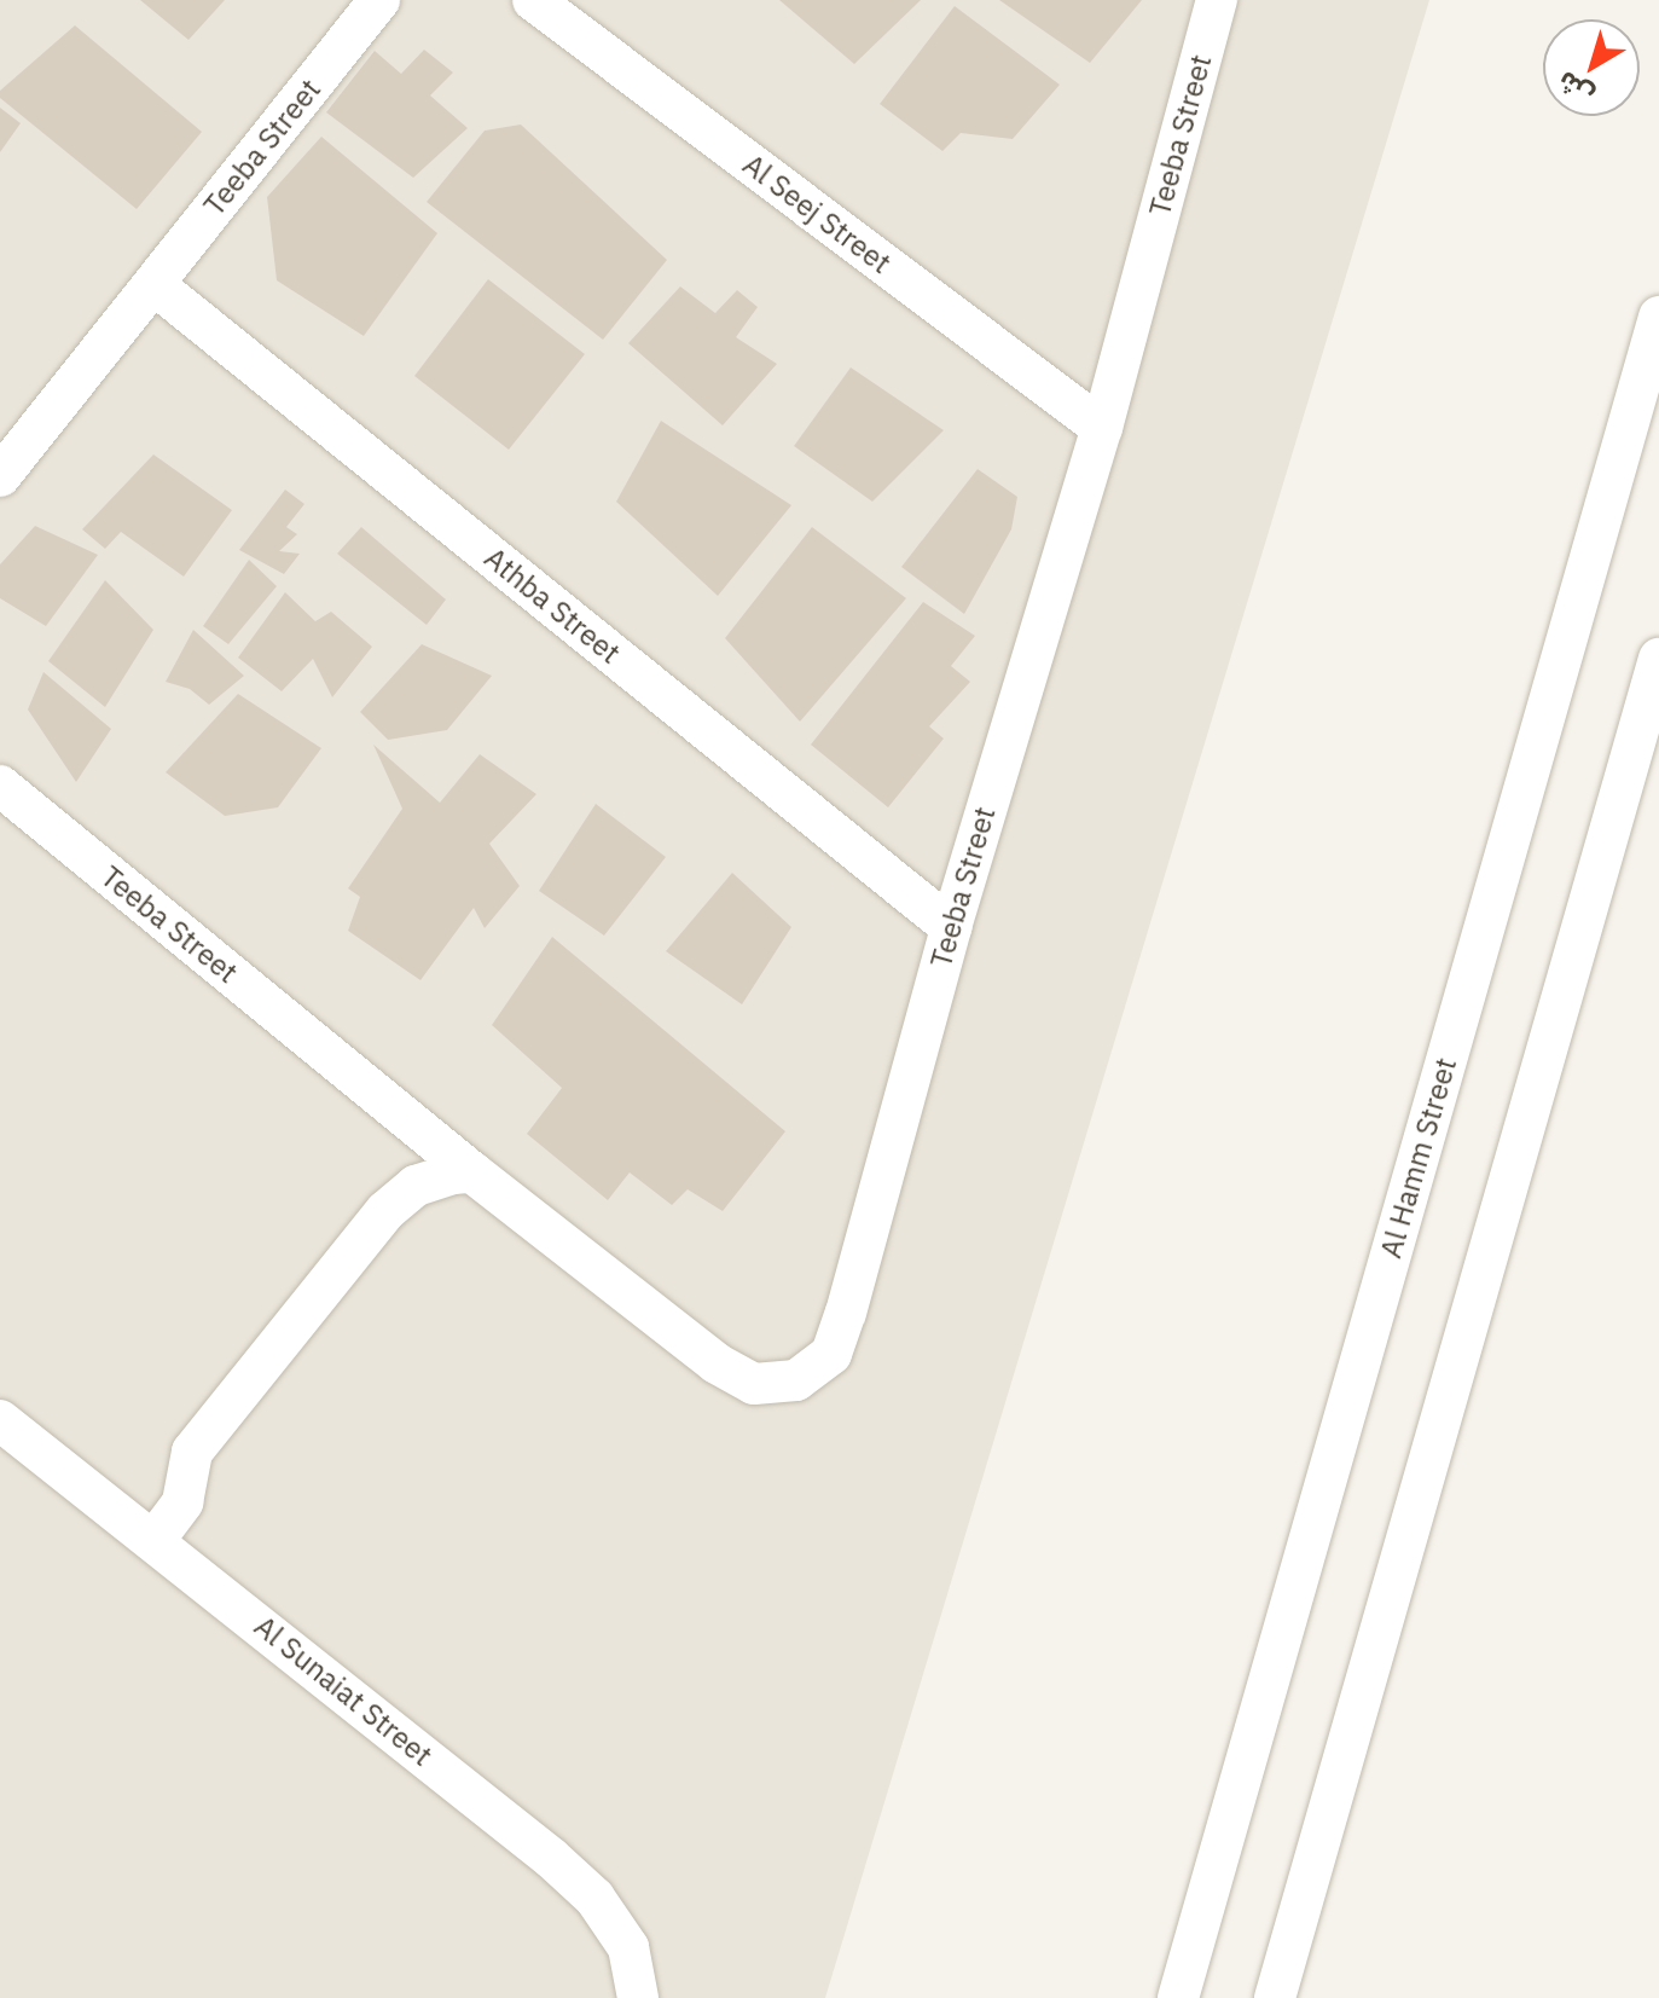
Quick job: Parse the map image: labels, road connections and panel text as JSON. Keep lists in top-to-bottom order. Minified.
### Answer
{"streets":{"street":["Teeba Street","Al Seej Street","Athba Street","Al Hamm Street","Al Sunaiat Street"]},"crossings":[["Teeba Street","Al Seej Street"],["Teeba Street","Athba Street"]],"north":"bottom left"}
